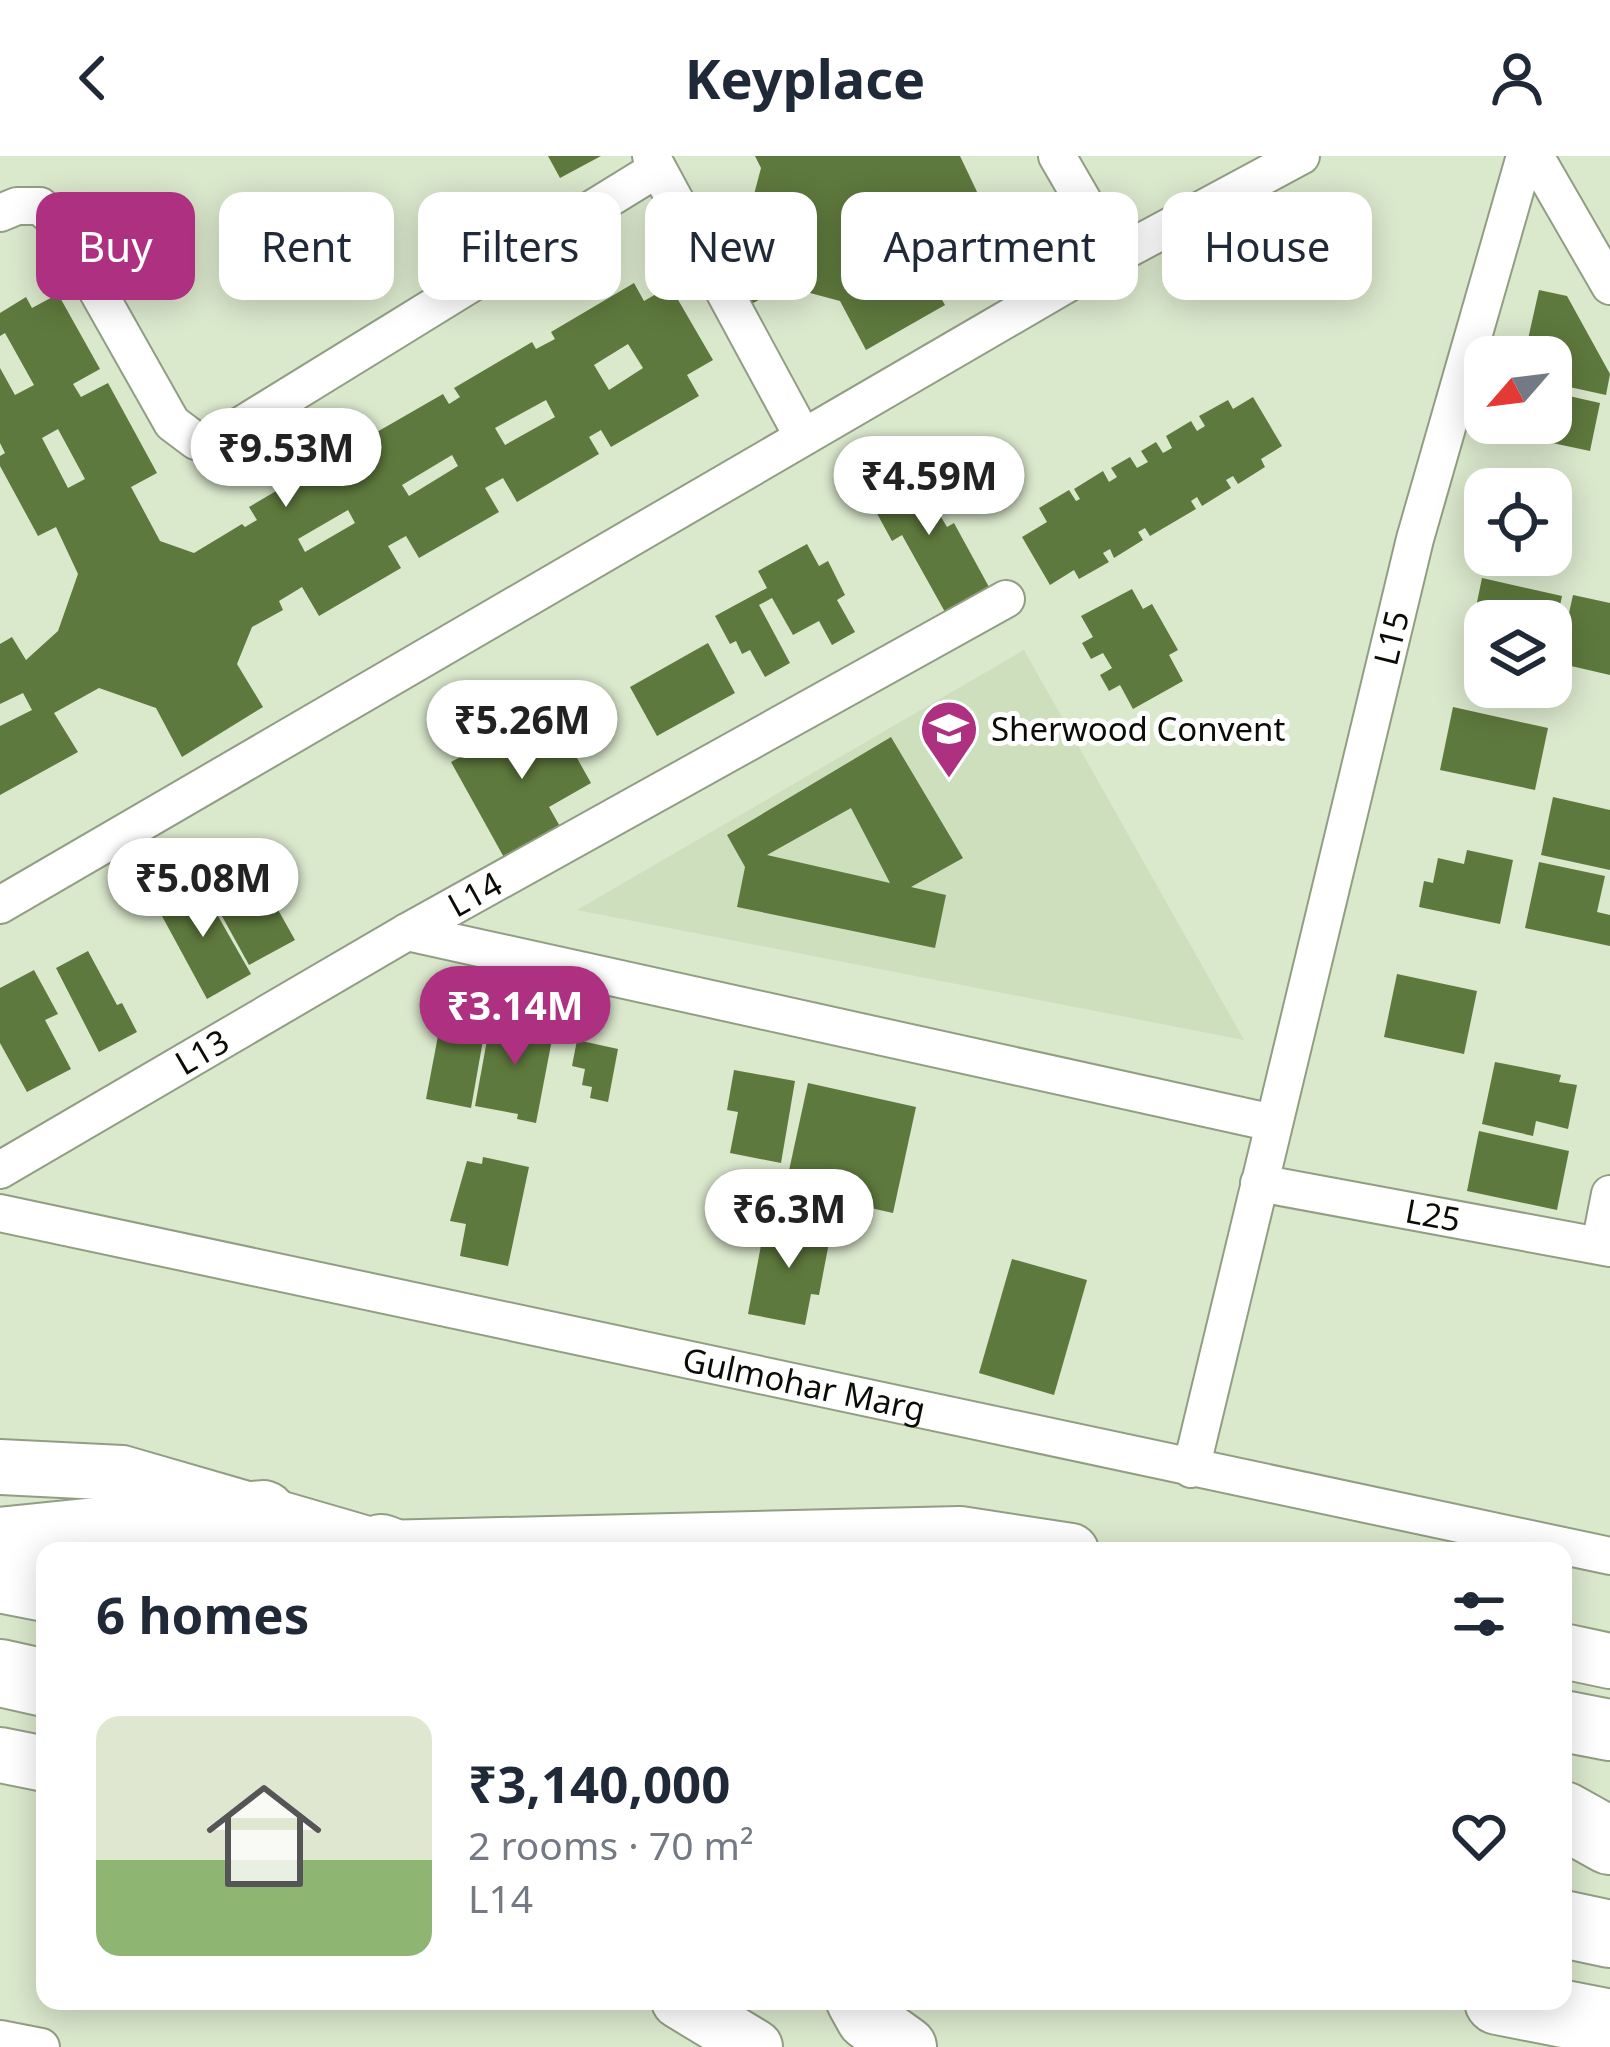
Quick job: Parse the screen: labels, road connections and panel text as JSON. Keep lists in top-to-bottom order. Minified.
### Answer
{"streets":{"street":["L15","L14","L13","L25","Gulmohar Marg"]},"crossings":[["L15","L14"],["L15","L25"],["L15","Gulmohar Marg"],["L14","L13"]],"places":{"school or university":["Sherwood Convent"]},"north":"bottom left","page":{"header":"Keyplace","chip":["Buy","Rent","Filters","New","Apartment","House"],"price":["₹9.53M","₹4.59M","₹5.26M","₹5.08M","₹3.14M","₹6.3M"],"heading":"6 homes","list":[{"name":"₹3,140,000","note":"2 rooms · 70 m² · L14"}]}}
